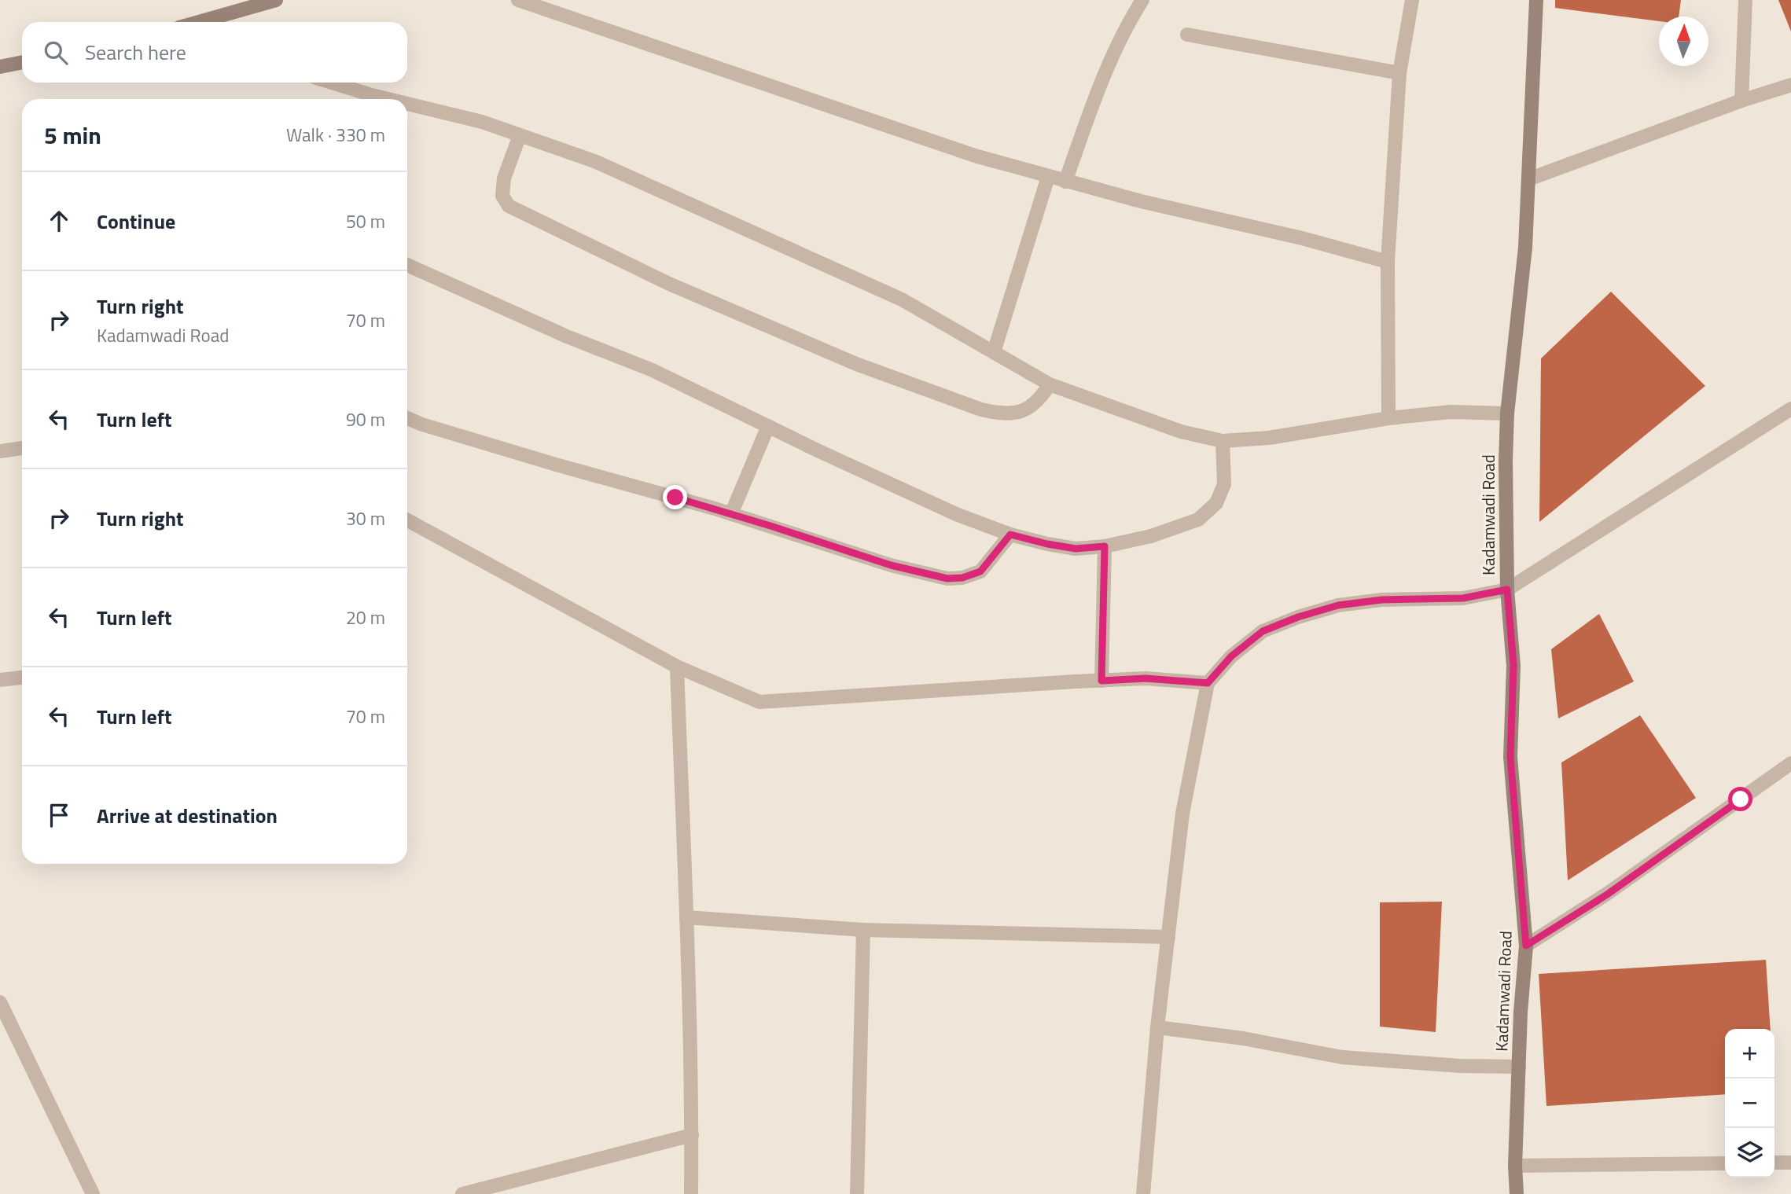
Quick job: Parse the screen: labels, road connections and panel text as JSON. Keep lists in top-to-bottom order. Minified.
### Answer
{"streets":{"street":["Kadamwadi Road"]},"north":"top","page":{"search":"Search here","heading":["5 min","Walk · 330 m"],"list":[["Continue","50 m"],["Turn right","Kadamwadi Road","70 m"],["Turn left","90 m"],["Turn right","30 m"],["Turn left","20 m"],["Turn left","70 m"],"Arrive at destination"],"map_buttons":["+","−"]}}
